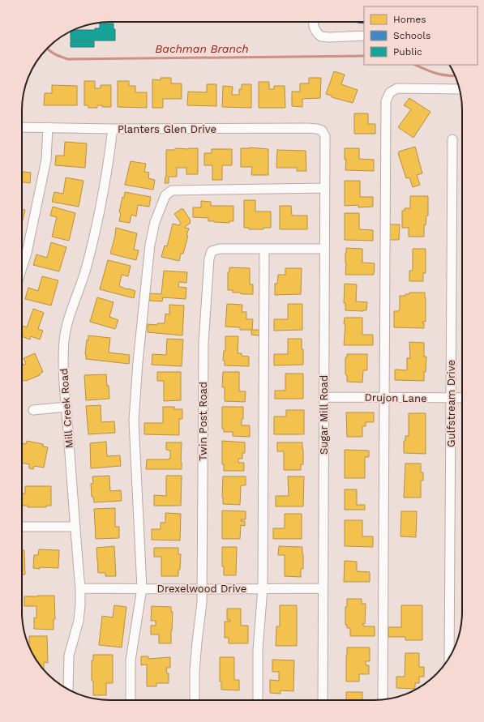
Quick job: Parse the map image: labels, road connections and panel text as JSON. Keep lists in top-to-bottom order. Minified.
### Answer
{"streets":{"street":["Planters Glen Drive","Drujon Lane","Gulfstream Drive","Mill Creek Road","Sugar Mill Road","Twin Post Road","Drexelwood Drive"]},"crossings":[["Planters Glen Drive","Mill Creek Road"],["Planters Glen Drive","Sugar Mill Road"],["Drujon Lane","Gulfstream Drive"],["Drujon Lane","Sugar Mill Road"],["Mill Creek Road","Drexelwood Drive"],["Sugar Mill Road","Twin Post Road"],["Sugar Mill Road","Drexelwood Drive"],["Twin Post Road","Drexelwood Drive"]],"water":["Bachman Branch"],"legend":["Homes","Schools","Public"]}
